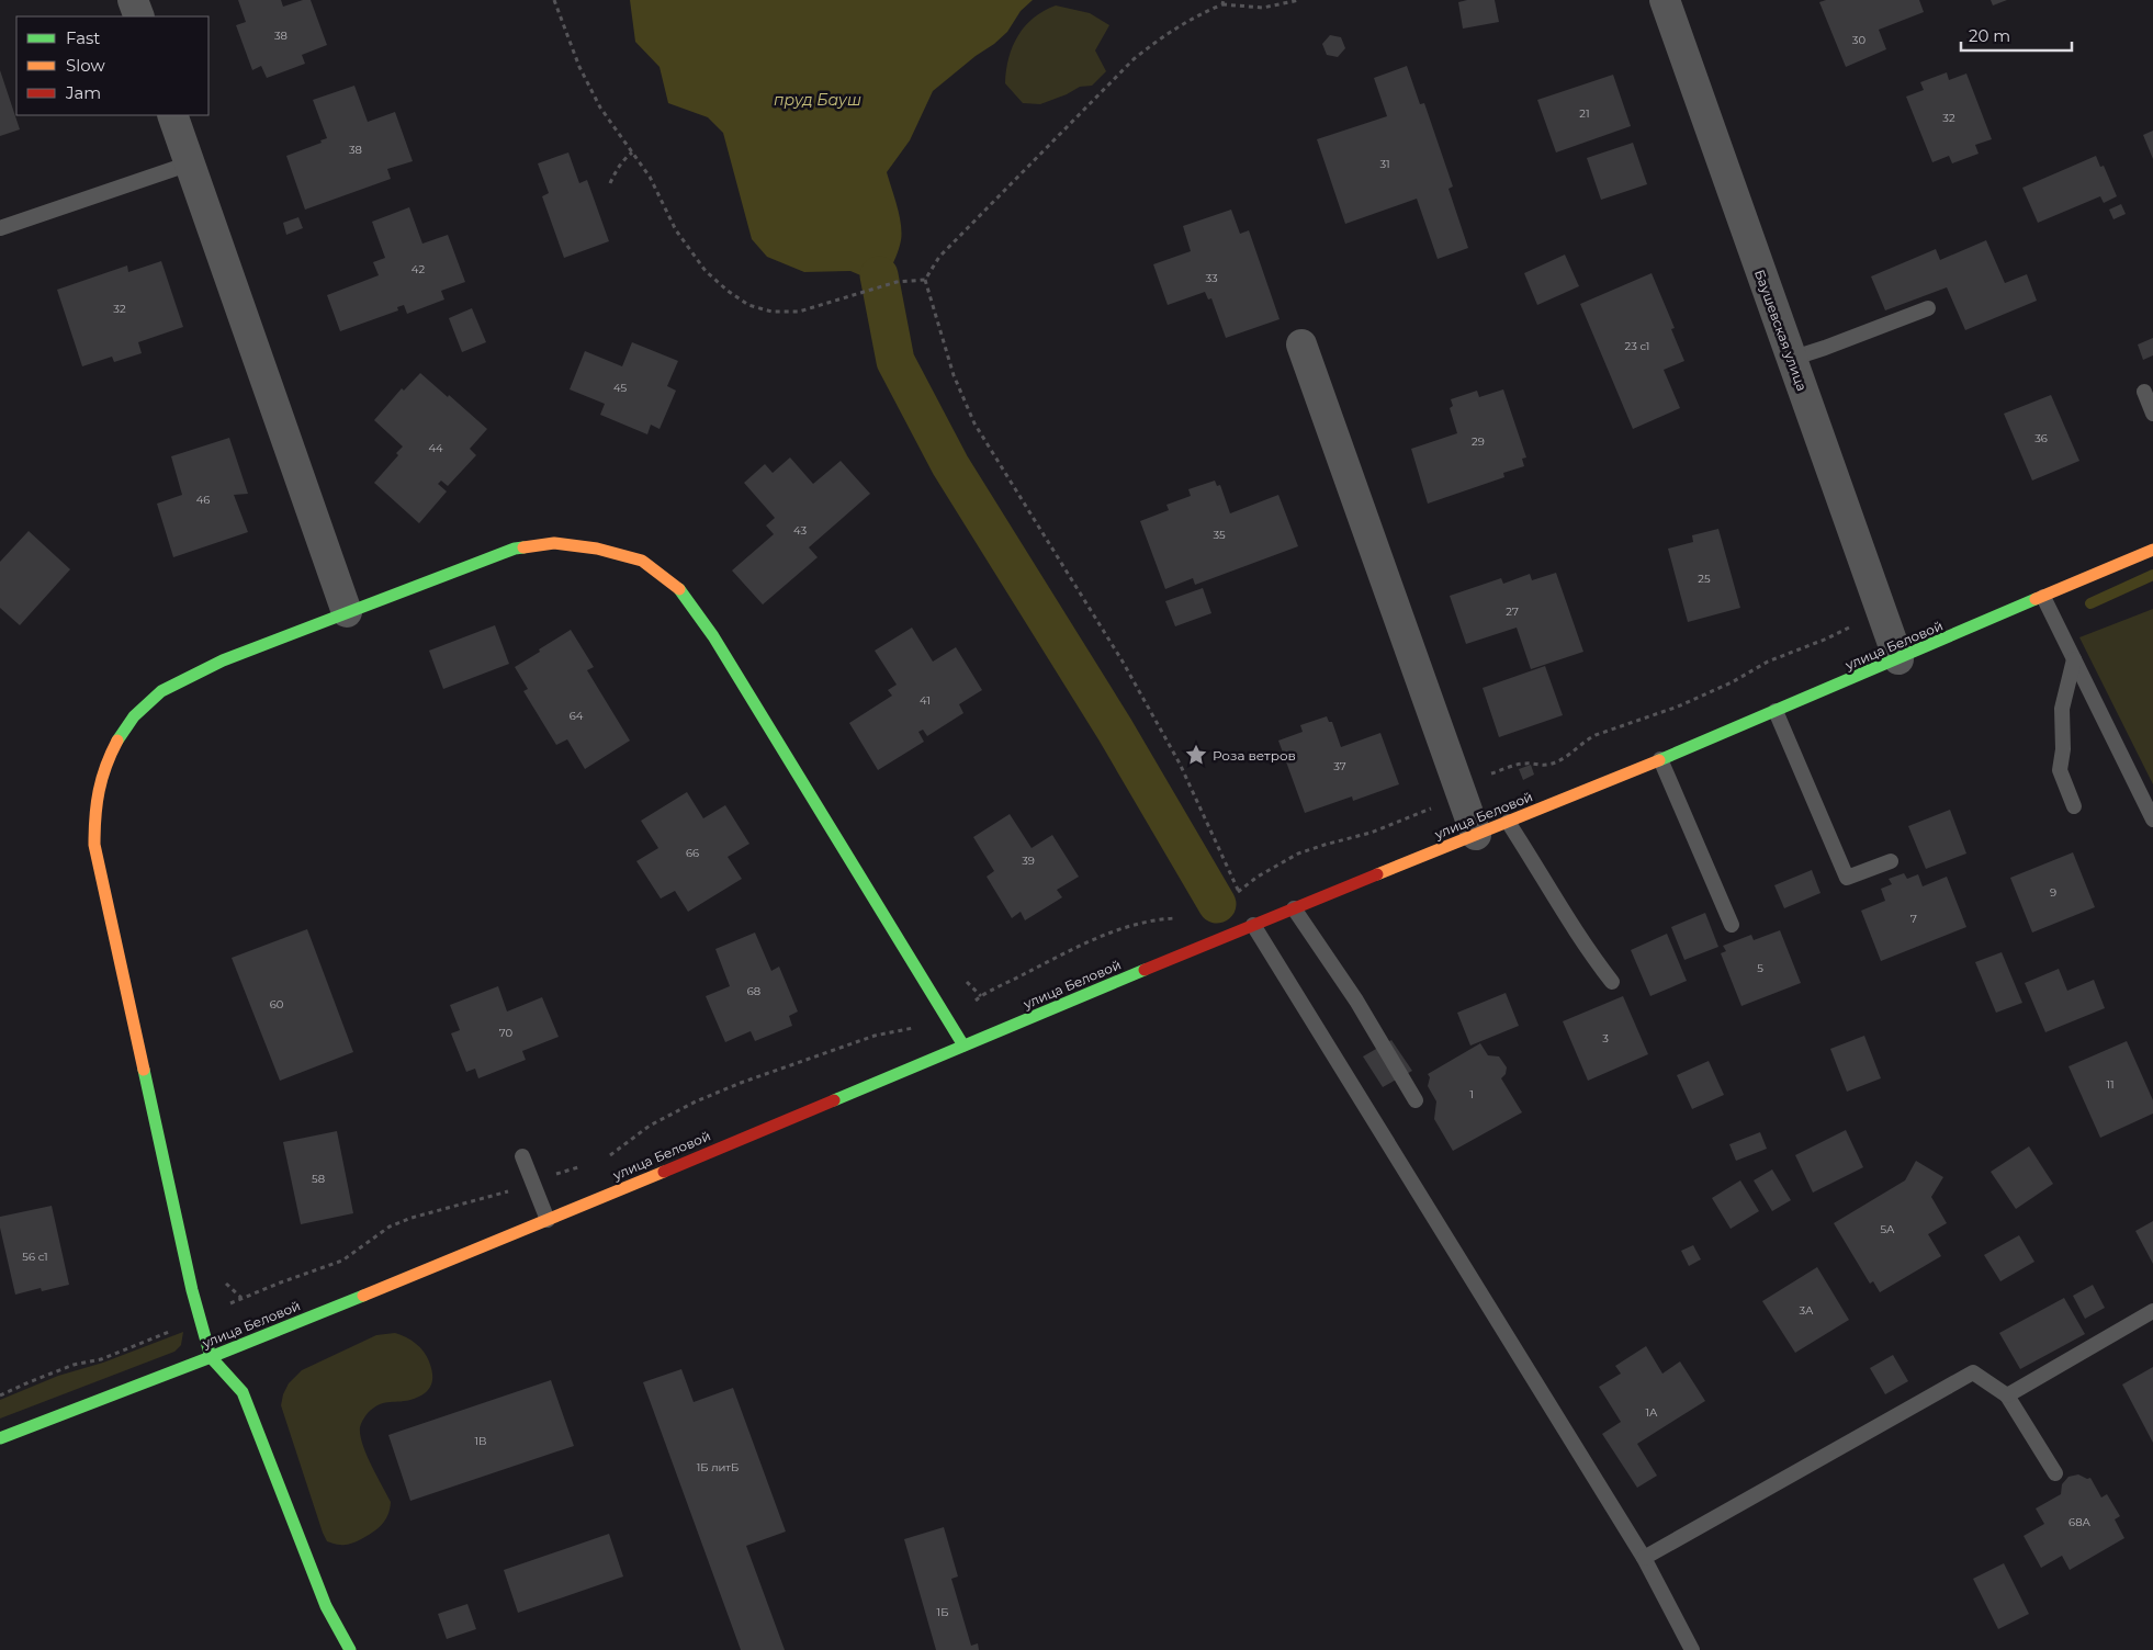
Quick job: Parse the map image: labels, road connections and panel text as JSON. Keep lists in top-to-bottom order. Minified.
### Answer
{"streets":{"street":["Баушевская улица","улица Беловой"]},"crossings":[["Баушевская улица","улица Беловой"]],"water":["пруд Бауш"],"places":{"place":["Роза ветров"]},"house_numbers":["38","30","21","32","38","31","42","33","32","23 с1","45","36","29","44","46","43","35","25","27","41","64","37","66","39","9","7","5","68","60","70","3","11","1","58","5А","56 с1","3А","1А","1В","1Б литБ","68А","1Б"],"legend":["Fast","Slow","Jam"],"scale_bar":"20 m"}
